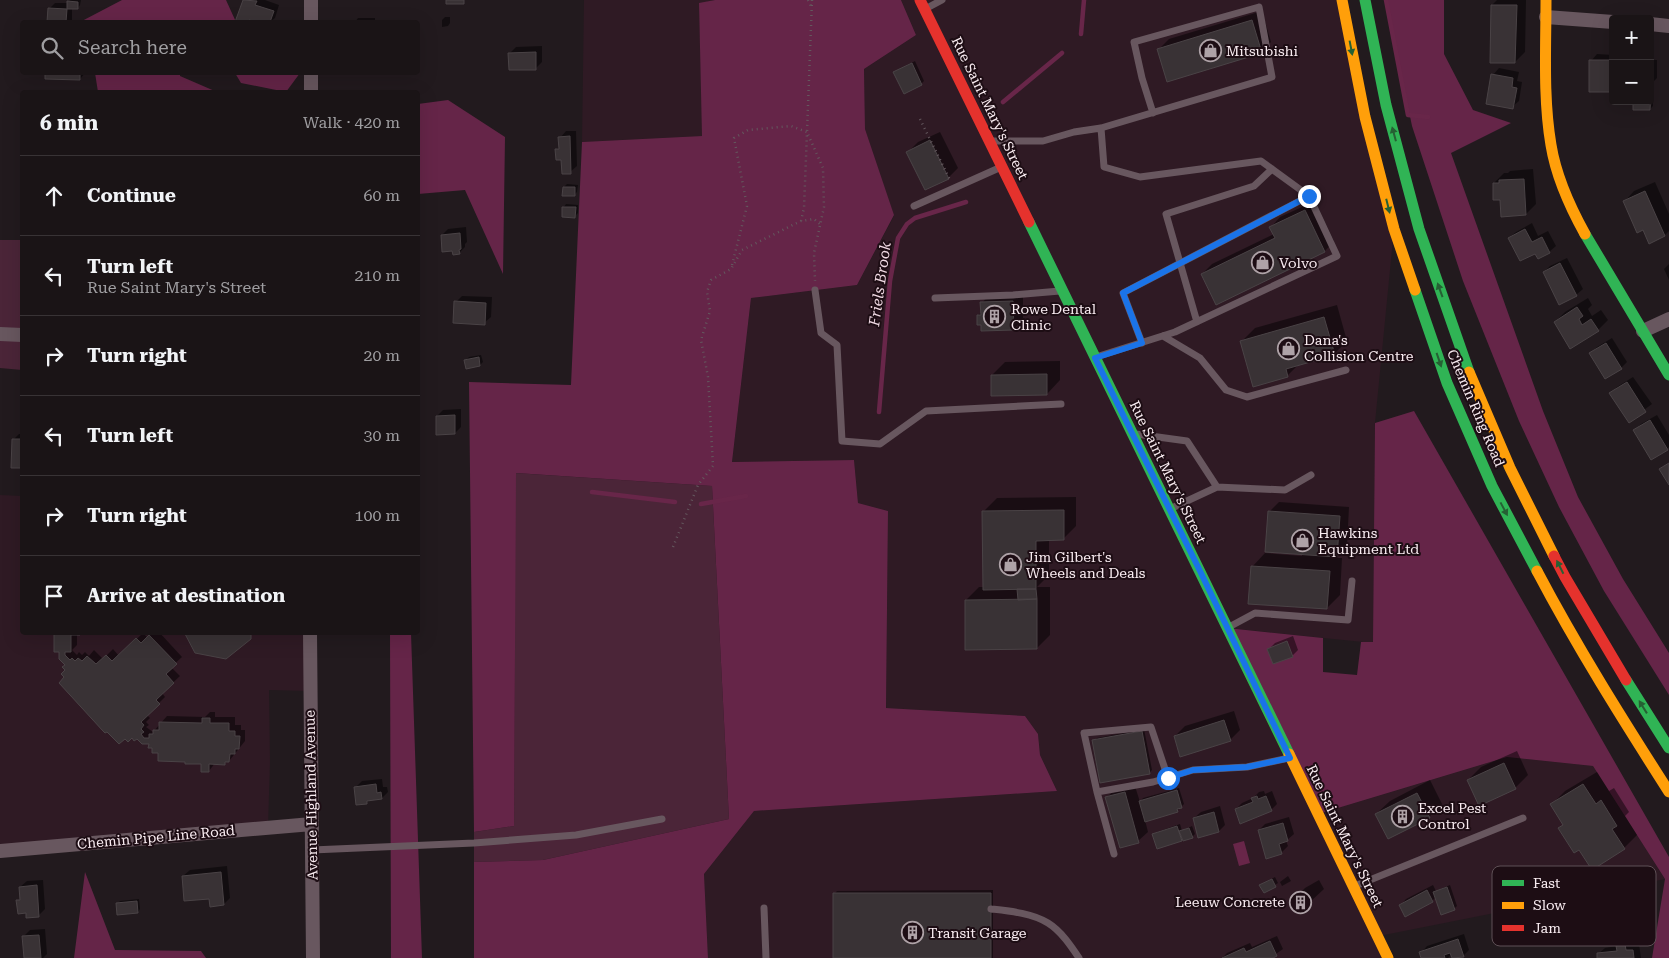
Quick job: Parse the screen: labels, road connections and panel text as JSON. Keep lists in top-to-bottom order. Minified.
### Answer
{"streets":{"main road":["Rue Saint Mary's Street","Chemin Ring Road"],"street":["Avenue Highland Avenue","Chemin Pipe Line Road"]},"crossings":[["Avenue Highland Avenue","Chemin Pipe Line Road"]],"water":["Friels Brook"],"places":{"shop":["Mitsubishi","Volvo","Dana's Collision Centre","Hawkins Equipment Ltd","Jim Gilbert's Wheels and Deals"],"building":["Rowe Dental Clinic","Excel Pest Control","Leeuw Concrete","Transit Garage"]},"legend":["Fast","Slow","Jam"],"page":{"map_buttons":["+","−"],"search":"Search here","heading":["6 min","Walk · 420 m"],"list":[["Continue","60 m"],["Turn left","Rue Saint Mary's Street","210 m"],["Turn right","20 m"],["Turn left","30 m"],["Turn right","100 m"],"Arrive at destination"]}}
